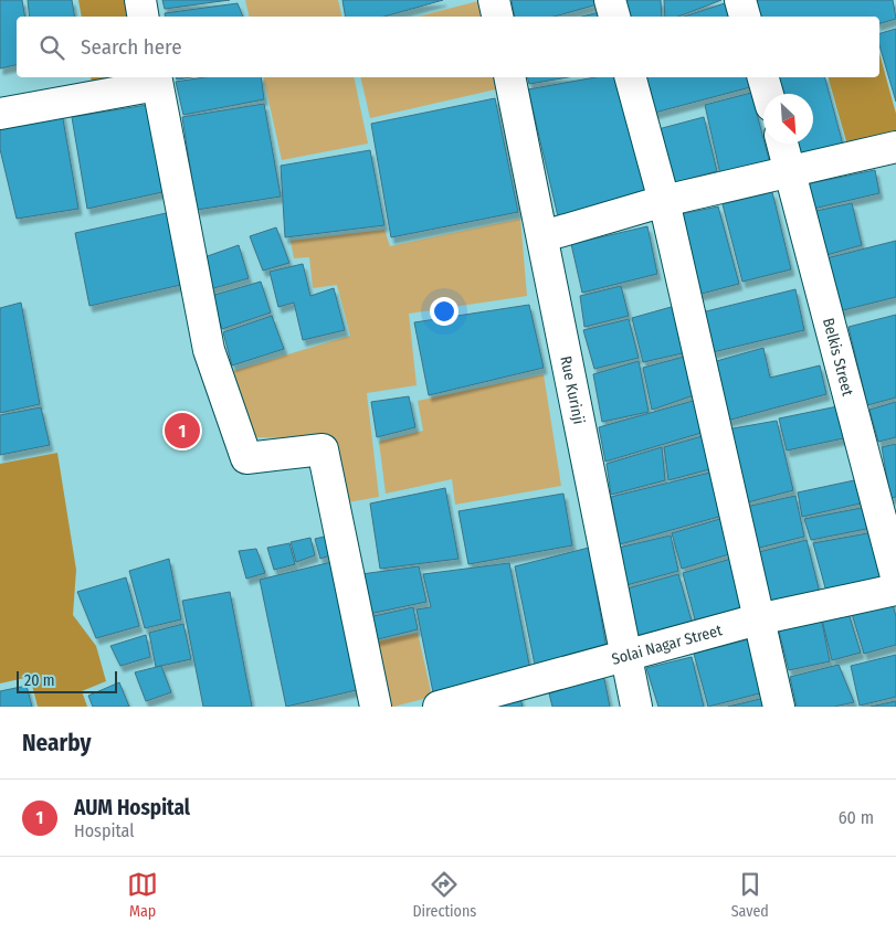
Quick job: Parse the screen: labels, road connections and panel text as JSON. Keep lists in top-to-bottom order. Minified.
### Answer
{"streets":{"street":["Belkis Street","Rue Kurinji","Solai Nagar Street"]},"crossings":[["Rue Kurinji","Solai Nagar Street"]],"scale_bar":"20 m","north":"bottom right","page":{"search":"Search here","pins":"1","scale":"20 m","heading":"Nearby","list":[{"mark":"1","name":"AUM Hospital","note":"Hospital","value":"60 m"}],"nav":["Map","Directions","Saved"]}}
